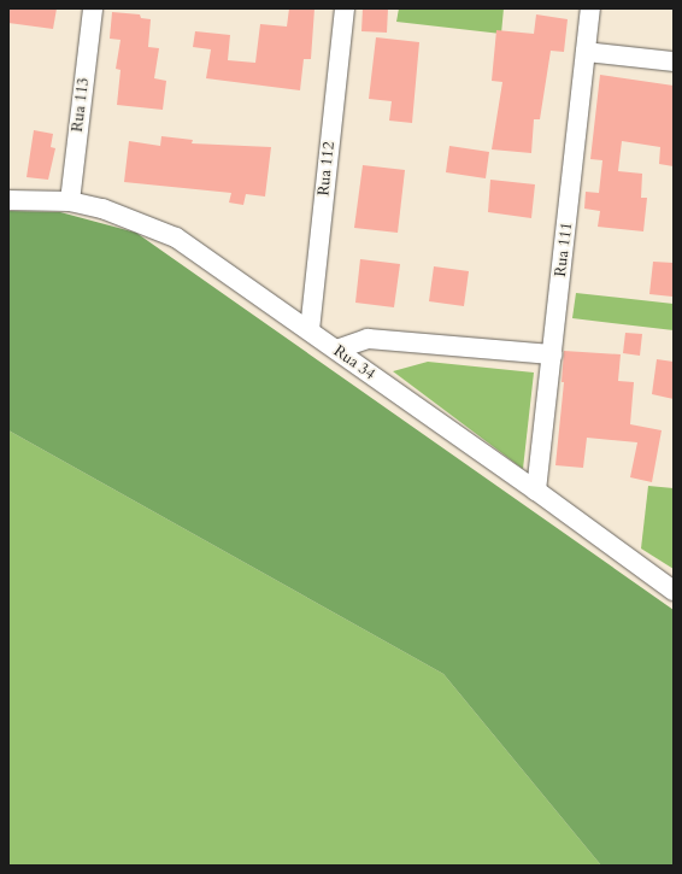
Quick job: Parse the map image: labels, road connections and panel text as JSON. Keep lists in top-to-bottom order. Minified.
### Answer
{"streets":{"street":["Rua 113","Rua 112","Rua 111","Rua 34"]},"crossings":[["Rua 113","Rua 34"],["Rua 112","Rua 34"],["Rua 111","Rua 34"]]}
